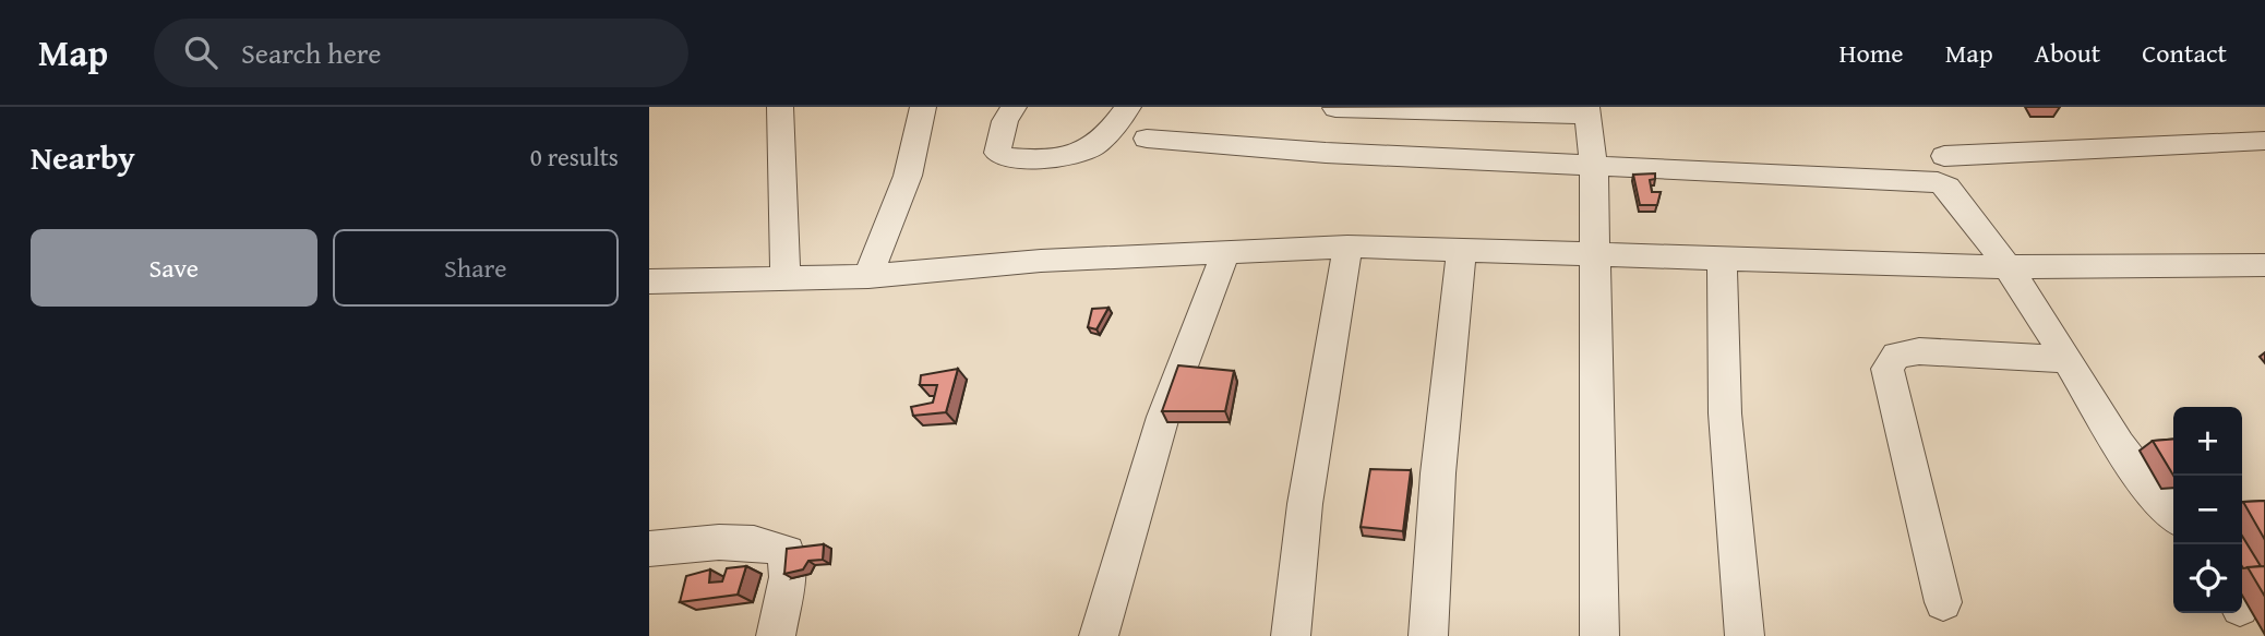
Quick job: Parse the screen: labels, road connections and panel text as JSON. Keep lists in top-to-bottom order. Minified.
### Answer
{"page":{"header":"Map","search":"Search here","nav":["Home","Map","About","Contact"],"heading":["Nearby","0 results"],"buttons":["Save","Share"],"map_buttons":["+","−"]}}
